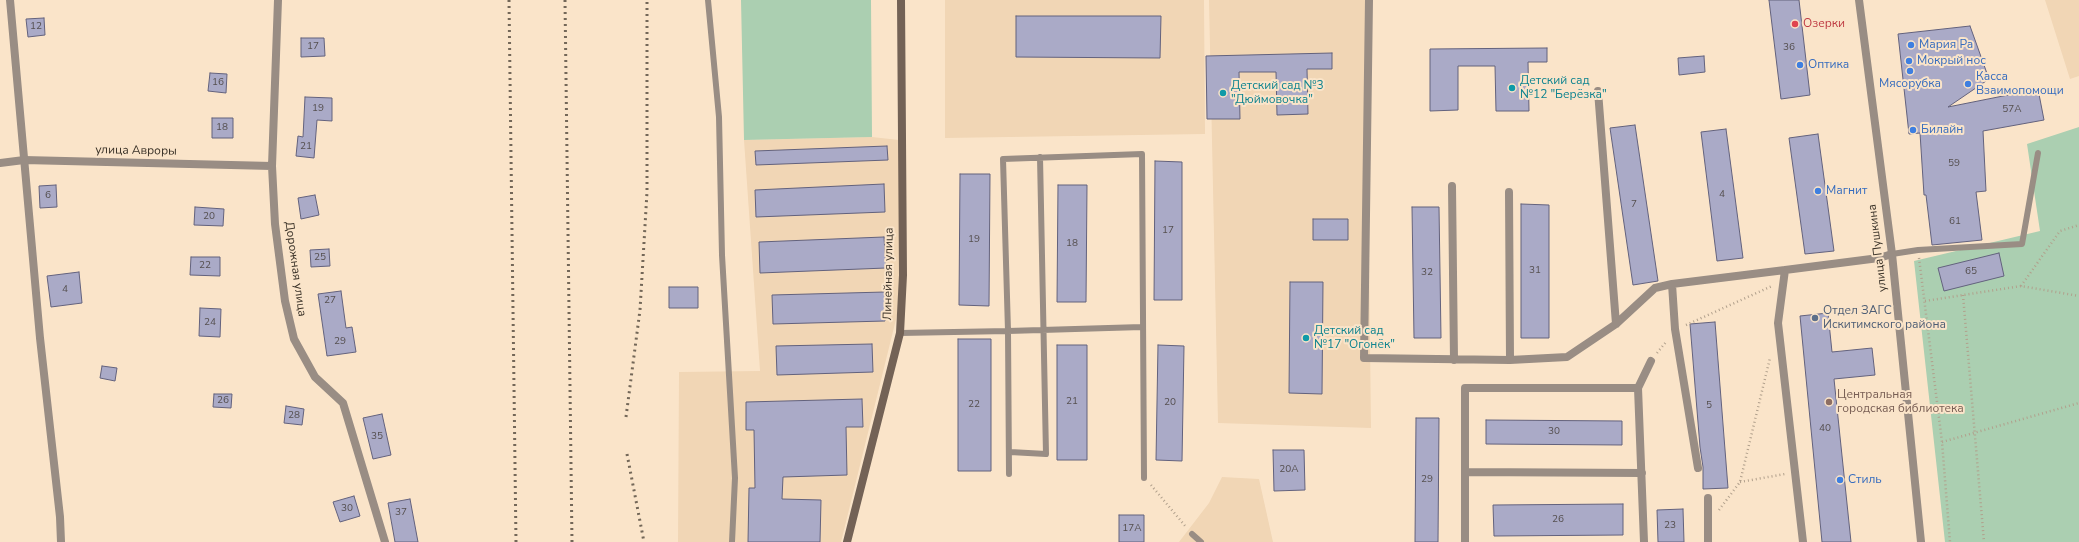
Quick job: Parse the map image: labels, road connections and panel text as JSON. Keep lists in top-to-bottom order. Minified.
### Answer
{"streets":{"main road":["Линейная улица"],"street":["улица Авроры","улица Пушкина","Дорожная улица"]},"crossings":[["улица Авроры","Дорожная улица"]],"places":["Озерки","Мария Ра","Мокрый нос","Оптика","Мясорубка","Касса Взаимопомощи","Детский сад №12 \"Берёзка\"","Детский сад №3 \"Дюймовочка\"","Билайн","Магнит","Отдел ЗАГС Искитимского района","Детский сад №17 \"Огонёк\"","Центральная городская библиотека","Стиль"],"house_numbers":["12","17","36","16","19","57А","18","21","59","4","6","7","20","61","17","19","18","25","22","31","65","32","4","27","24","29","26","21","20","22","5","28","40","30","35","20А","29","30","37","26","23","17А"]}
